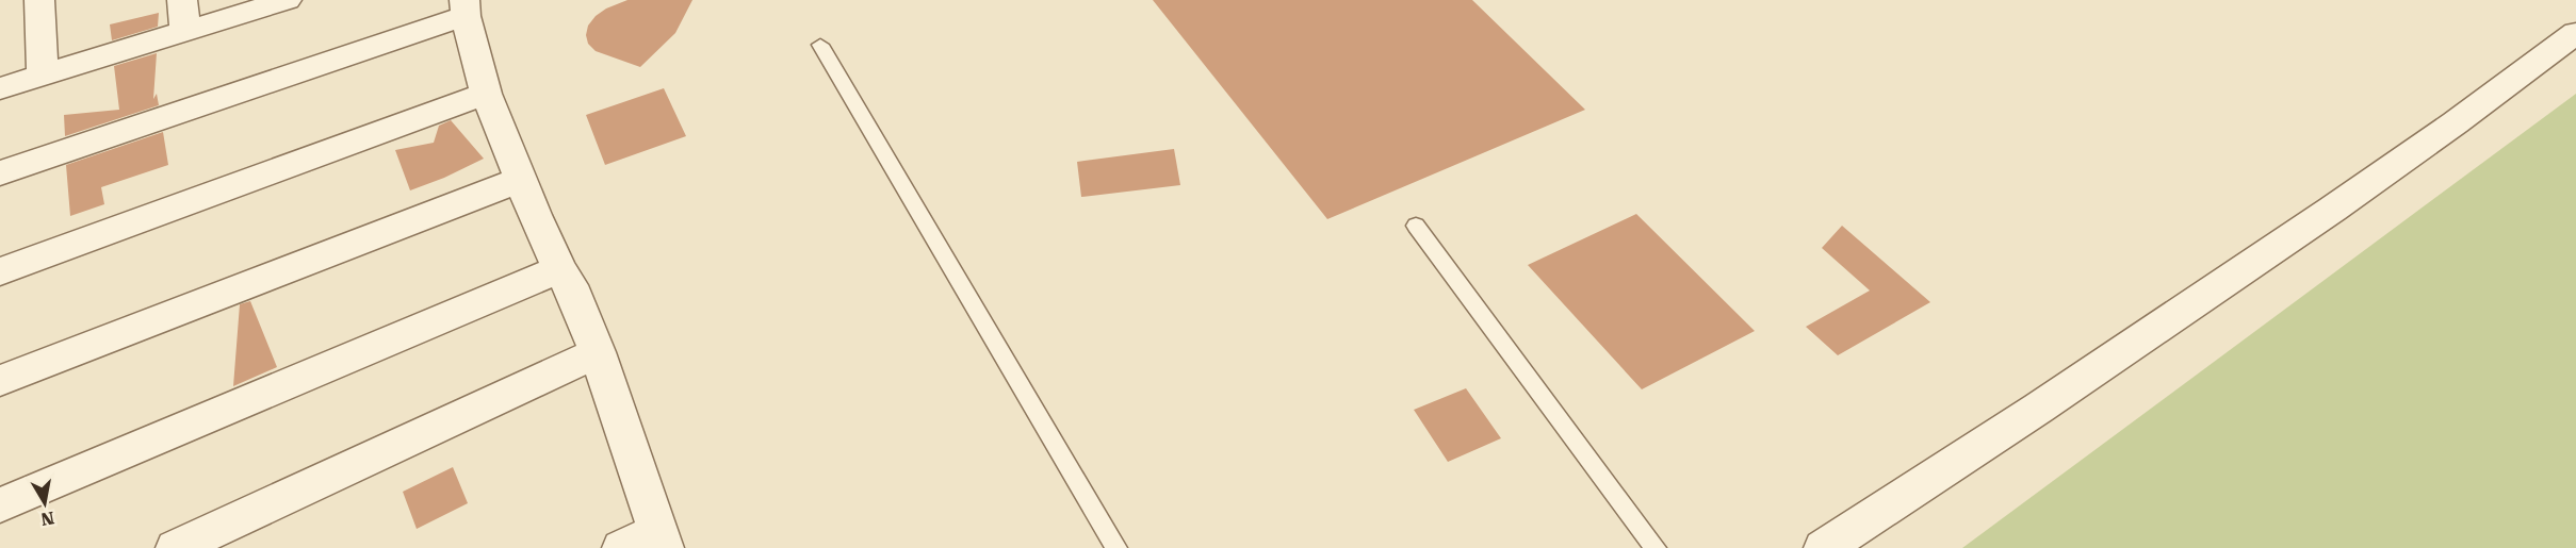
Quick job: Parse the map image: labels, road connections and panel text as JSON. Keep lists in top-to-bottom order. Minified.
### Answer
{"north":"bottom"}
